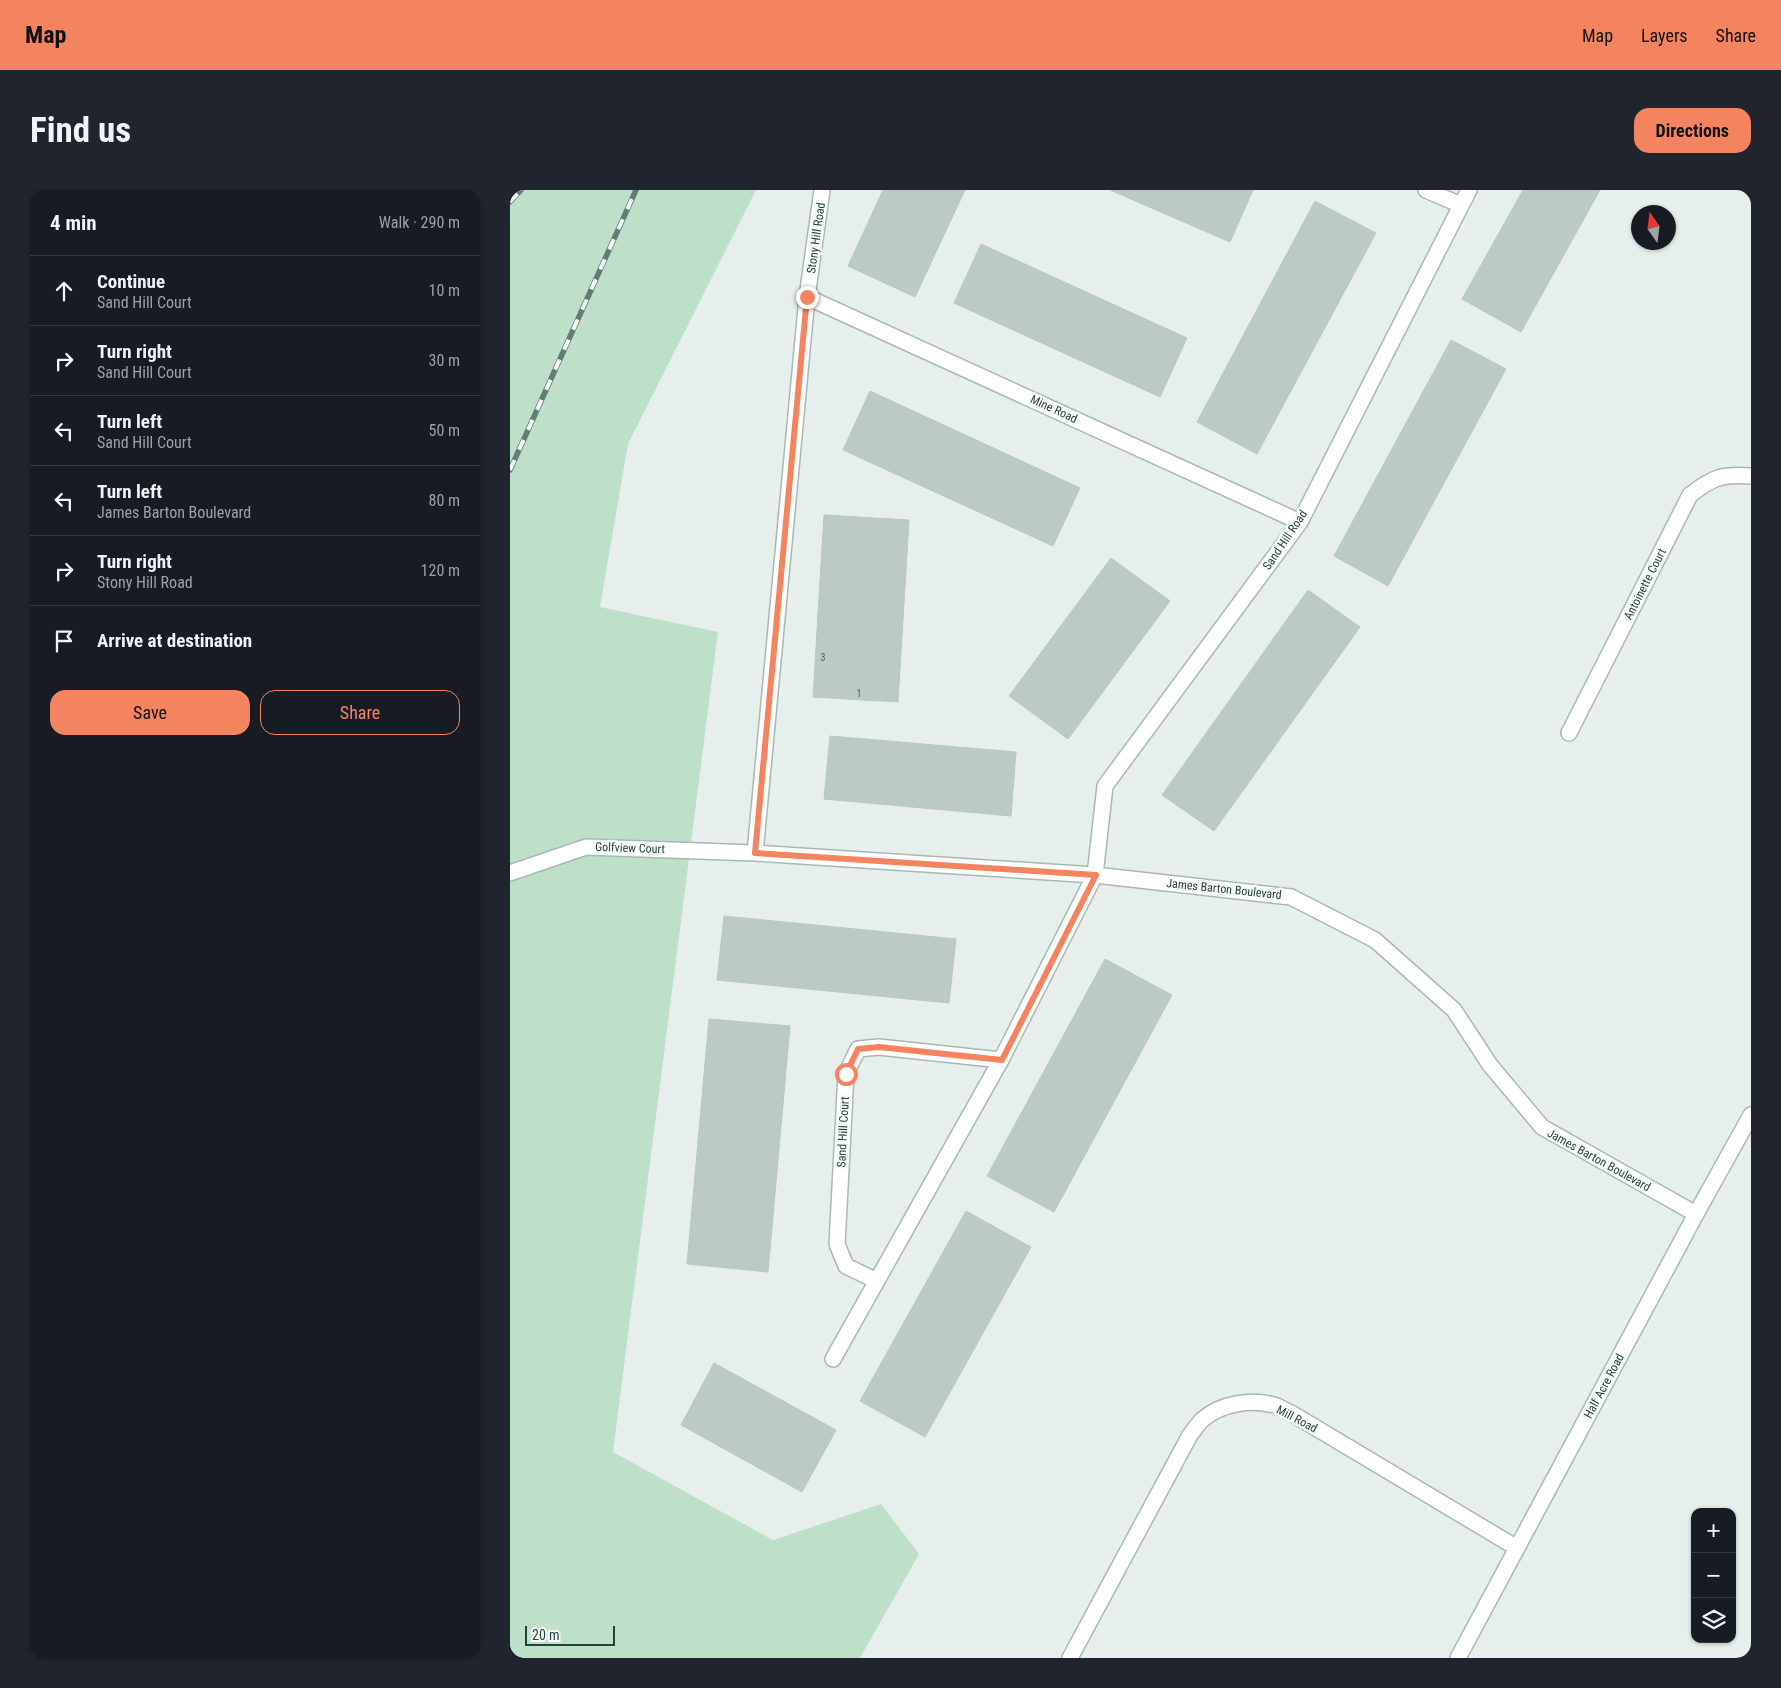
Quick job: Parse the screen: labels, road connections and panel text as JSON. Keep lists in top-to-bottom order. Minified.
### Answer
{"streets":{"street":["Stony Hill Road","Mine Road","Sand Hill Road","Antoinette Court","Golfview Court","James Barton Boulevard","Sand Hill Court","Half Acre Road","Mill Road"]},"crossings":[["Stony Hill Road","Mine Road"],["Stony Hill Road","Golfview Court"],["Stony Hill Road","James Barton Boulevard"],["Mine Road","Sand Hill Road"],["Sand Hill Road","James Barton Boulevard"],["Golfview Court","James Barton Boulevard"],["James Barton Boulevard","Half Acre Road"],["Half Acre Road","Mill Road"]],"house_numbers":["3","1"],"scale_bar":"20 m","north":"top","page":{"header":"Map","nav":["Map","Layers","Share"],"buttons":["Directions",["Save","Share"]],"title":"Find us","heading":["4 min","Walk · 290 m"],"list":[["Continue","Sand Hill Court","10 m"],["Turn right","Sand Hill Court","30 m"],["Turn left","Sand Hill Court","50 m"],["Turn left","James Barton Boulevard","80 m"],["Turn right","Stony Hill Road","120 m"],"Arrive at destination"],"map_buttons":["+","−"],"scale":"20 m"}}
